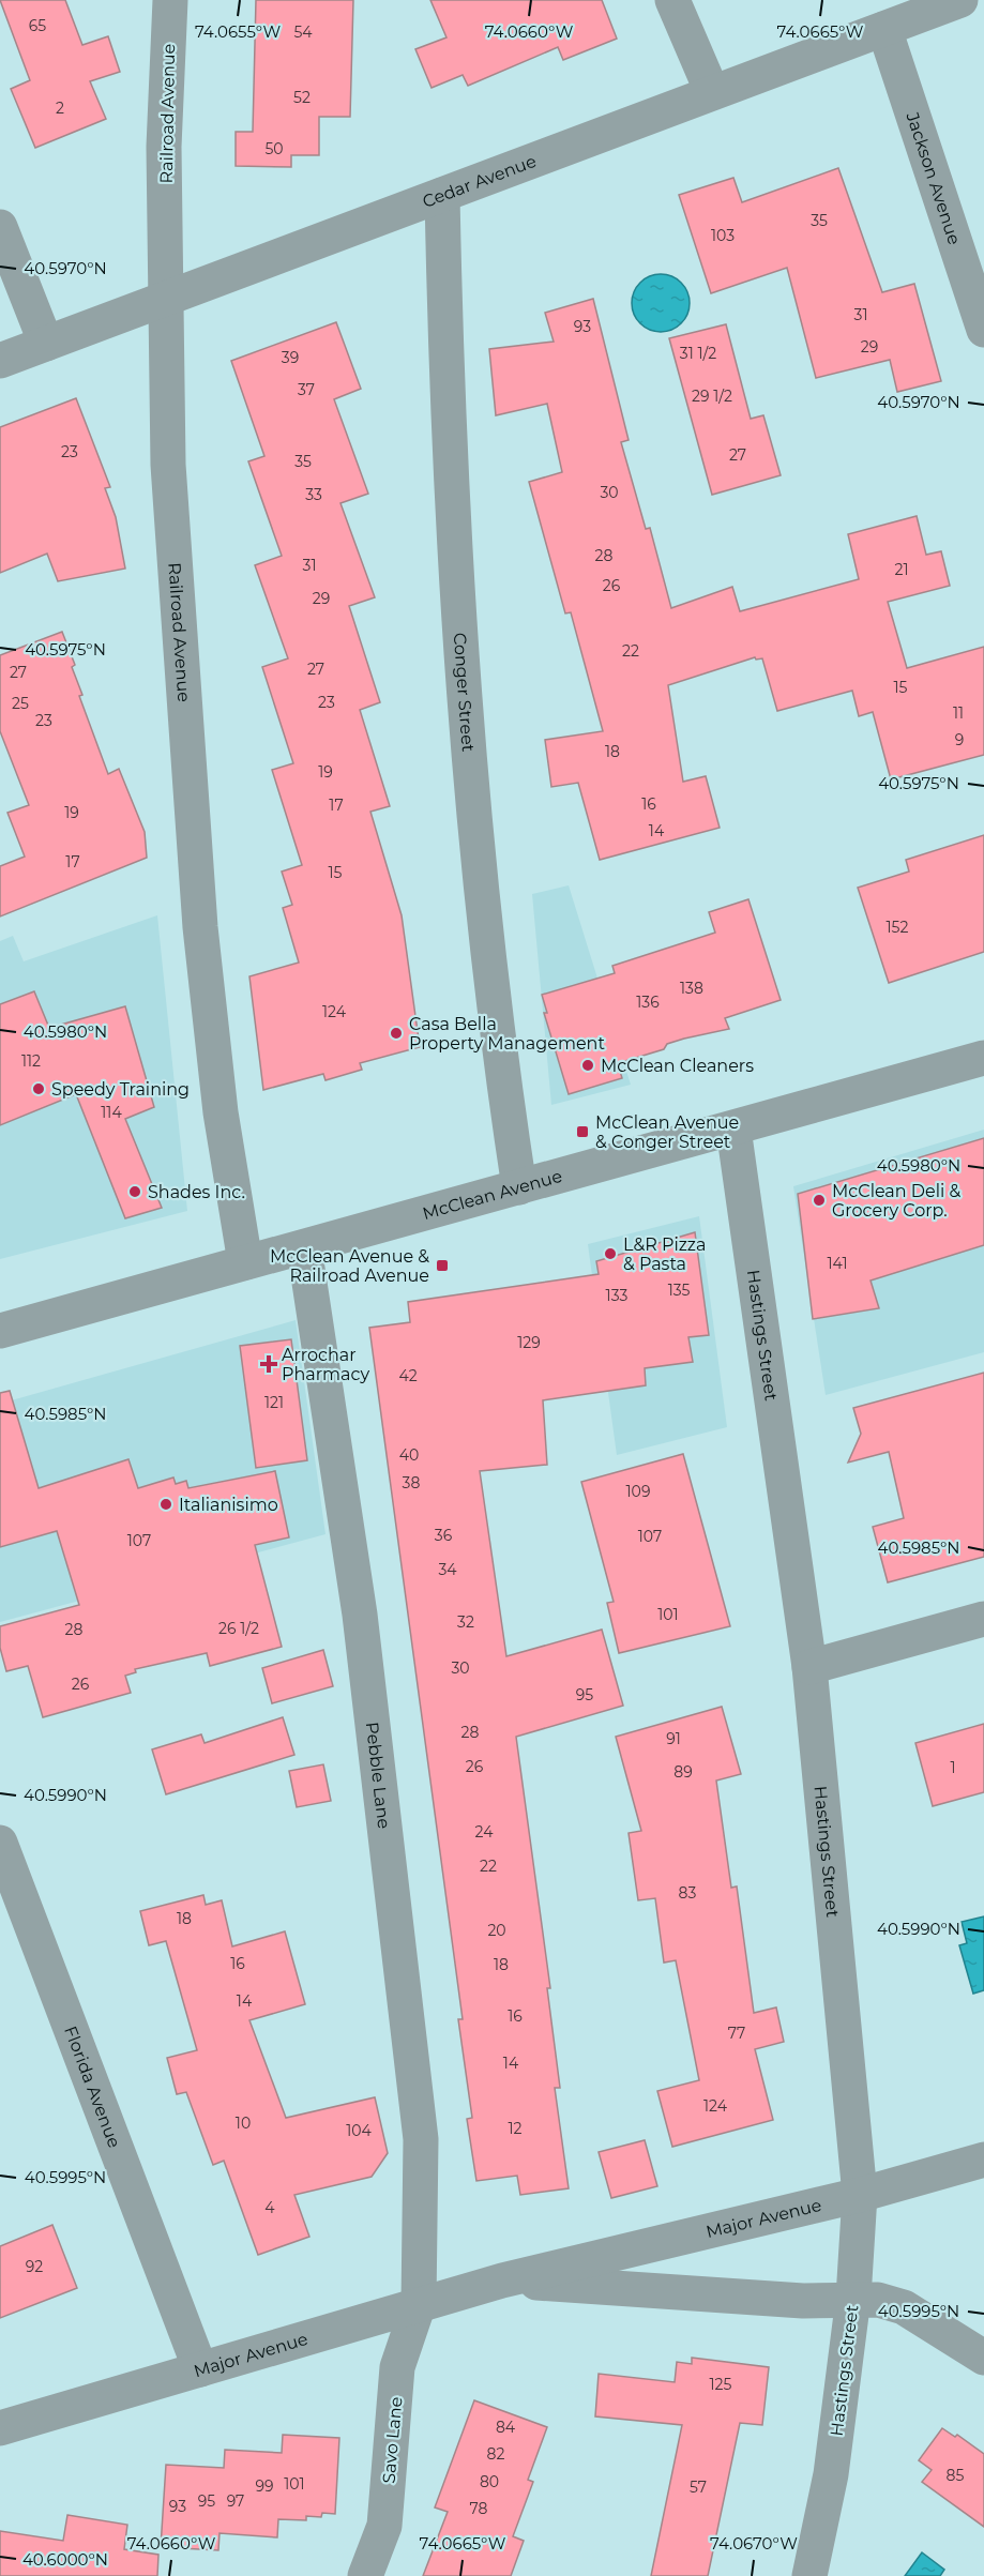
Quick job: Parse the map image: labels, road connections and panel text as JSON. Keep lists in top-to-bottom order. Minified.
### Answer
{"streets":{"street":["Railroad Avenue","Jackson Avenue","Cedar Avenue","Conger Street","McClean Avenue","Hastings Street","Pebble Lane","Florida Avenue","Major Avenue","Savo Lane"]},"crossings":[["Railroad Avenue","Cedar Avenue"],["Railroad Avenue","McClean Avenue"],["Jackson Avenue","Cedar Avenue"],["Cedar Avenue","Conger Street"],["Conger Street","McClean Avenue"],["McClean Avenue","Hastings Street"],["McClean Avenue","Pebble Lane"],["Hastings Street","Major Avenue"],["Pebble Lane","Major Avenue"],["Pebble Lane","Savo Lane"],["Florida Avenue","Major Avenue"],["Major Avenue","Savo Lane"]],"places":{"other":["Casa Bella Property Management","McClean Cleaners","Speedy Training","Shades Inc.","McClean Deli & Grocery Corp.","L&R Pizza & Pasta","Italianisimo"],"transit":["McClean Avenue & Conger Street","McClean Avenue & Railroad Avenue"],"health":["Arrochar Pharmacy"]},"house_numbers":["65","54","52","2","50","35","103","31","93","29","31 1/2","39","37","29 1/2","23","27","35","30","33","28","31","21","26","29","22","27","27","15","23","25","11","23","9","18","19","16","17","19","14","17","15","152","138","136","124","112","114","141","135","133","129","42","121","40","38","109","36","107","107","34","101","32","26 1/2","28","30","26","95","28","91","26","1","89","24","22","83","18","20","16","18","14","16","77","14","124","10","12","104","4","92","125","84","82","85","80","101","99","57","95","97","93","78"],"coordinates":["74.0655°W","74.0660°W","74.0665°W","40.5970°N","40.5975°N","40.5980°N","40.5985°N","40.5990°N","40.5995°N","74.0670°W","40.6000°N"]}
